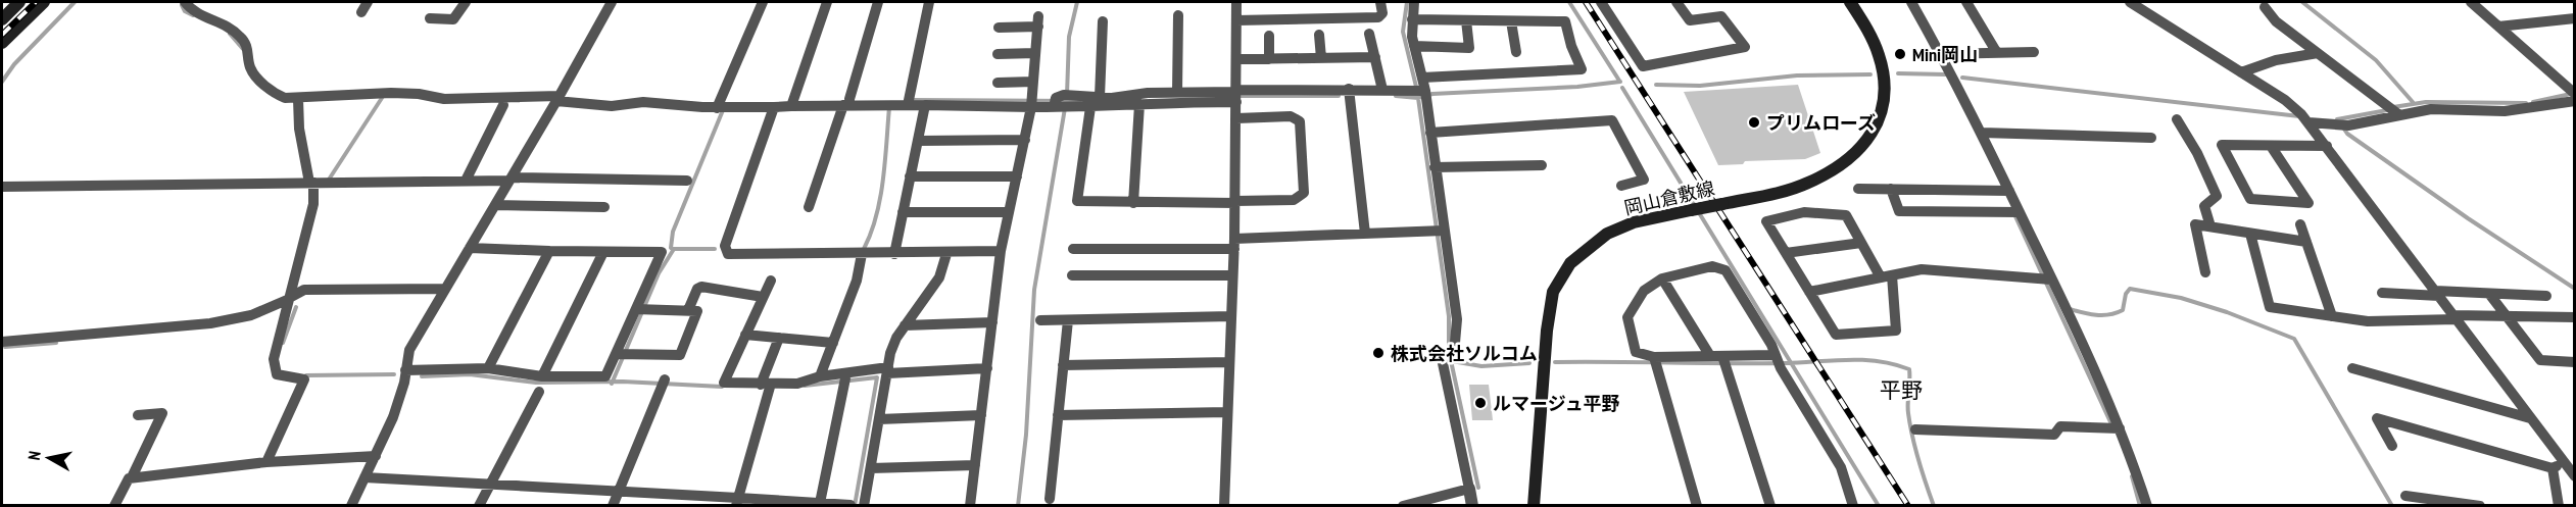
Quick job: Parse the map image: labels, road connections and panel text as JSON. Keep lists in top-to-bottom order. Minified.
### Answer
{"streets":{"main road":["岡山倉敷線"]},"districts":["平野"],"places":["Mini岡山","プリムローズ","株式会社ソルコム","ルマージュ平野"],"north":"left"}
